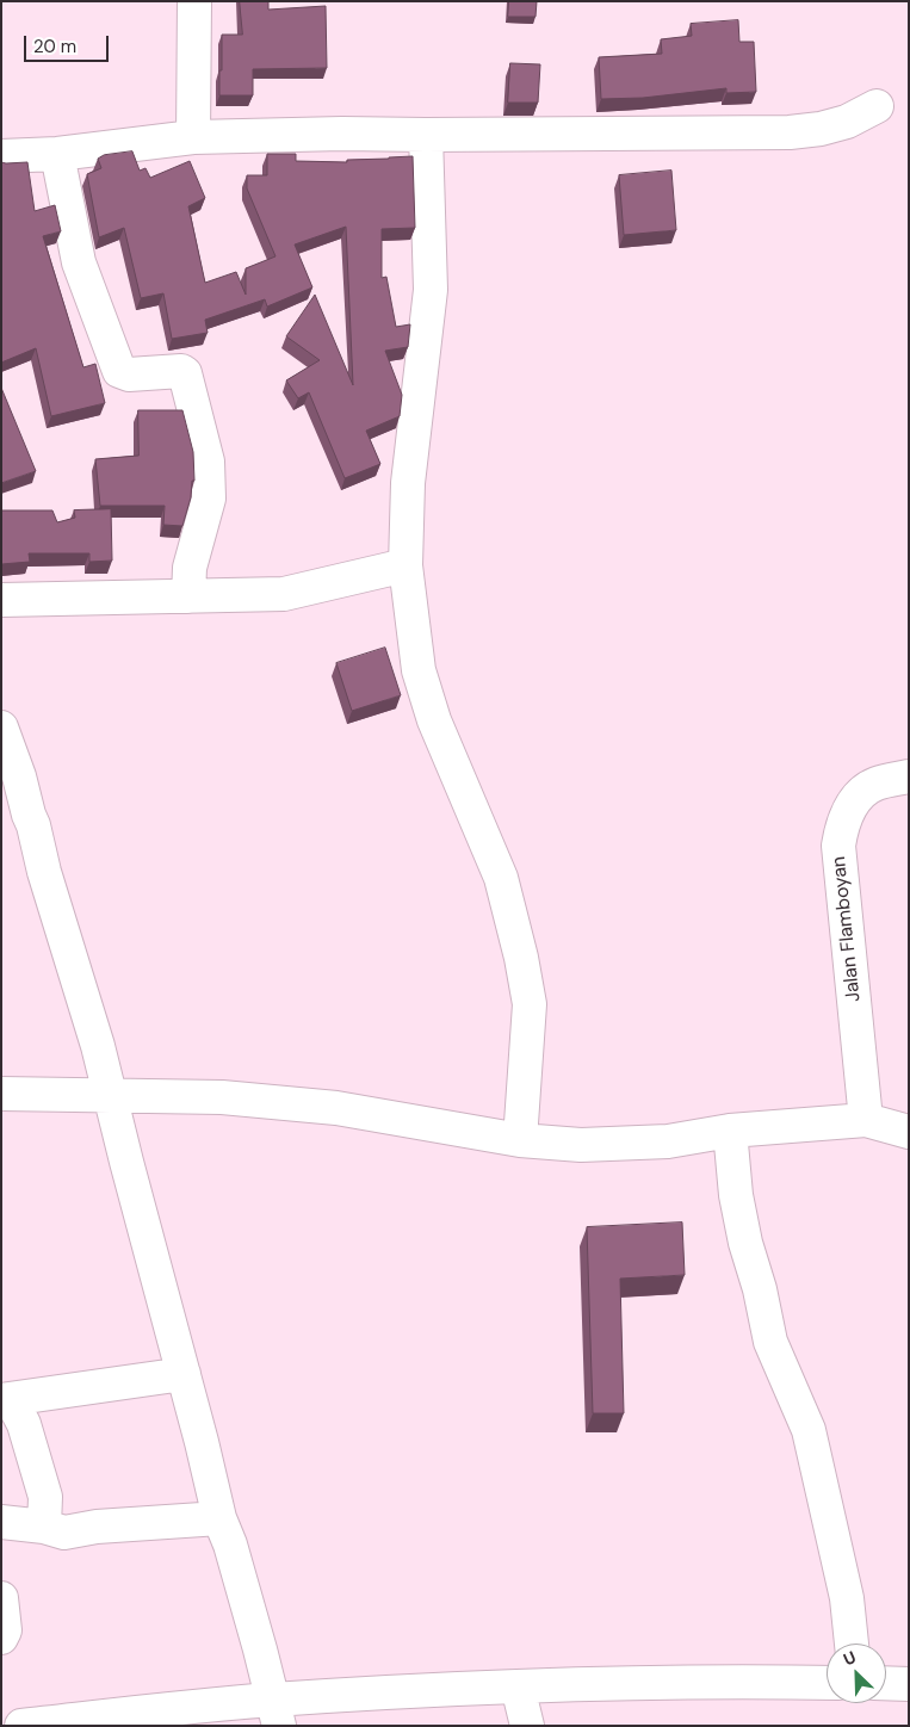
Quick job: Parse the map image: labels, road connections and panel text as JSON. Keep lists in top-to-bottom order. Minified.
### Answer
{"streets":{"street":["Jalan Flamboyan"]},"scale_bar":"20 m","north":"top left"}
